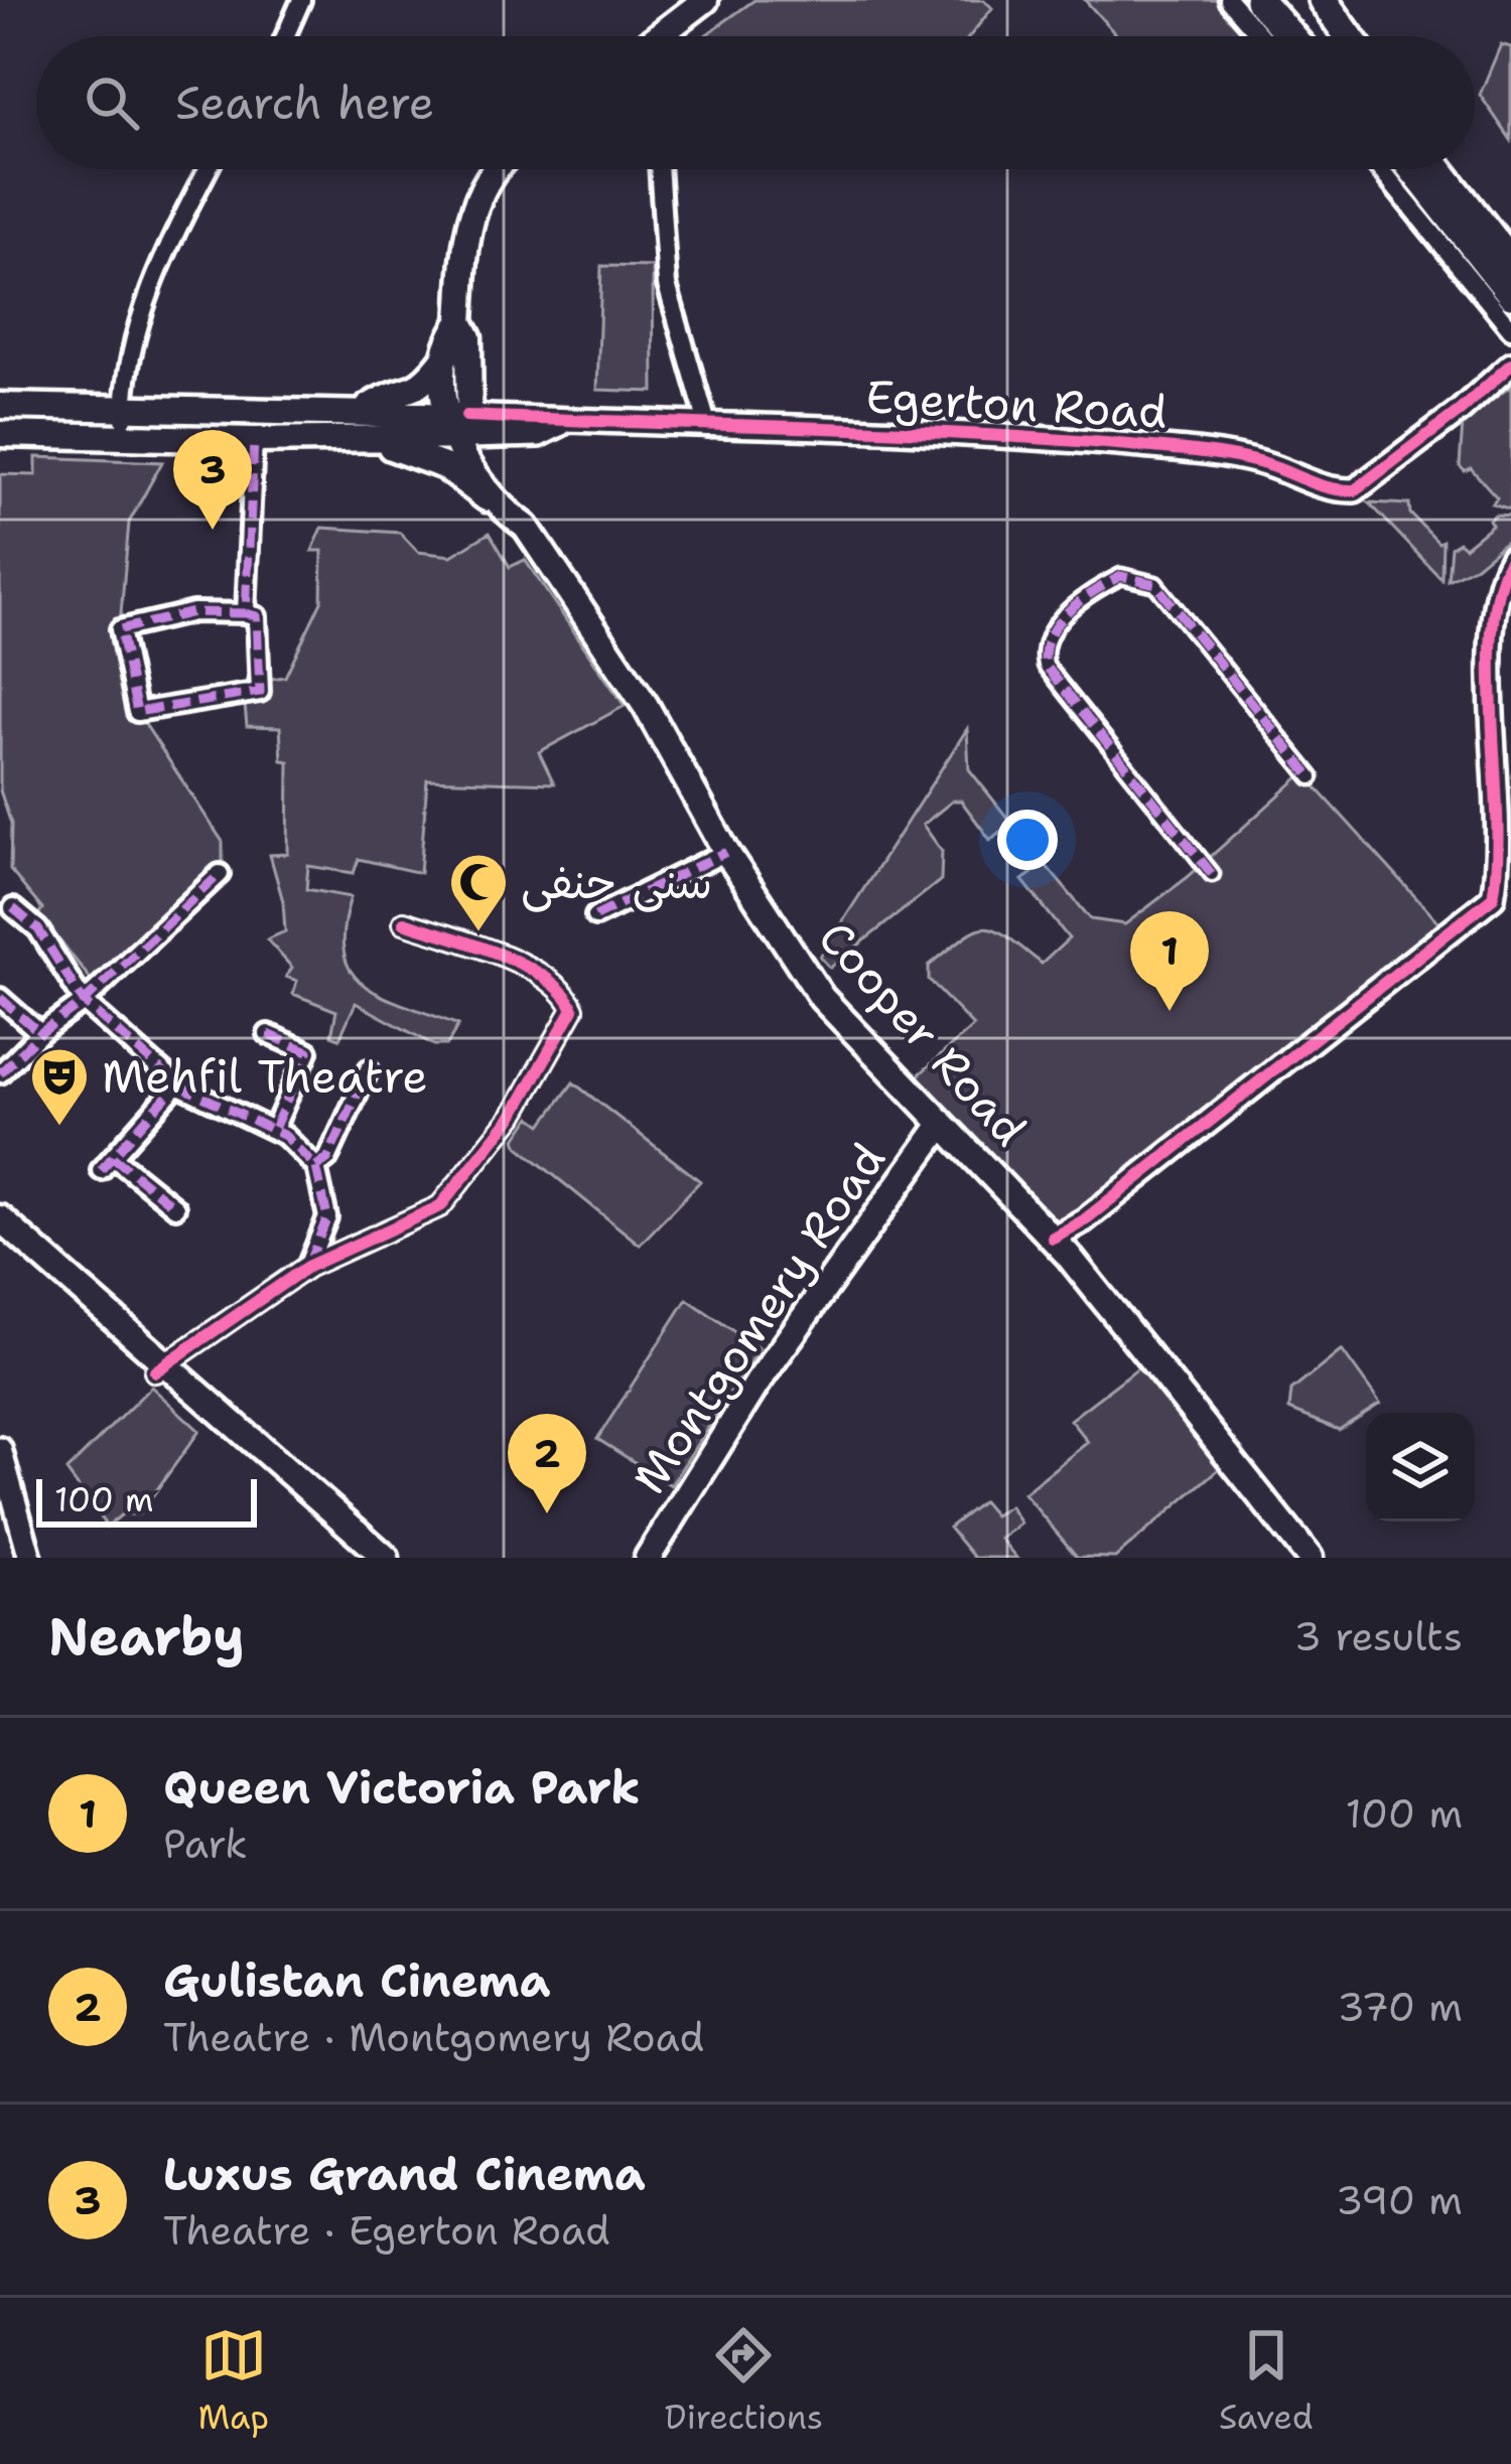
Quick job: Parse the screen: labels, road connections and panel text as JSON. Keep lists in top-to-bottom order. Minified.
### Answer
{"streets":{"main road":["Egerton Road","Cooper Road","Montgomery Road"]},"crossings":[["Egerton Road","Cooper Road"],["Cooper Road","Montgomery Road"]],"places":{"mosque":["سنی حنفی"],"theatre":["Mehfil Theatre"]},"scale_bar":"100 m","page":{"search":"Search here","pins":["3","1","2"],"scale":"100 m","heading":["Nearby","3 results"],"list":[{"mark":"1","name":"Queen Victoria Park","note":"Park","value":"100 m"},{"mark":"2","name":"Gulistan Cinema","note":"Theatre · Montgomery Road","value":"370 m"},{"mark":"3","name":"Luxus Grand Cinema","note":"Theatre · Egerton Road","value":"390 m"}],"nav":["Map","Directions","Saved"]}}
